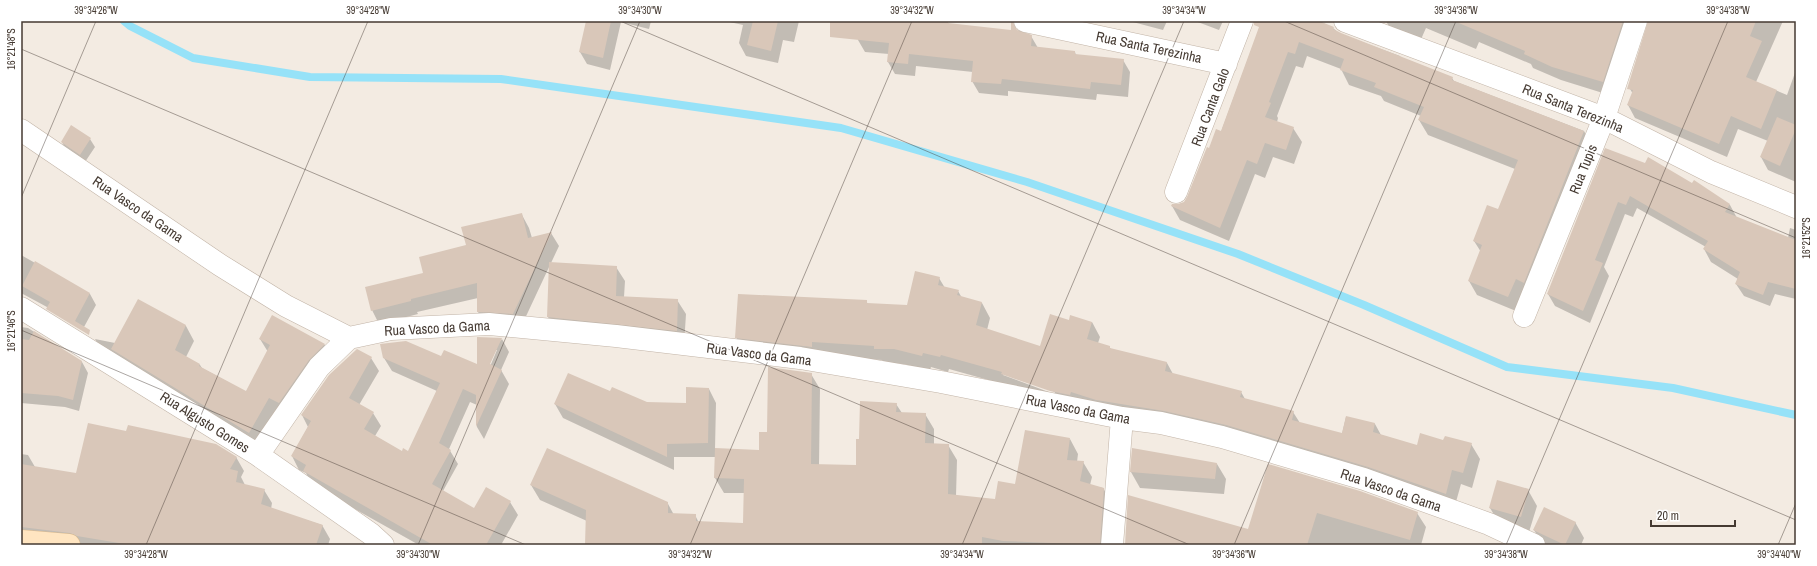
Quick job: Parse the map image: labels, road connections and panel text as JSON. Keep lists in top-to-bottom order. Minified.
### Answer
{"streets":{"street":["Rua Santa Terezinha","Rua Canta Galo","Rua Tupis","Rua Vasco da Gama","Rua Algusto Gomes"]},"crossings":[["Rua Santa Terezinha","Rua Canta Galo"],["Rua Santa Terezinha","Rua Tupis"]],"scale_bar":"20 m","coordinates":["39°34'26\"W","39°34'28\"W","39°34'30\"W","39°34'32\"W","39°34'34\"W","39°34'36\"W","39°34'38\"W","16°21'48\"S","16°21'52\"S","16°21'46\"S","39°34'40\"W"]}
